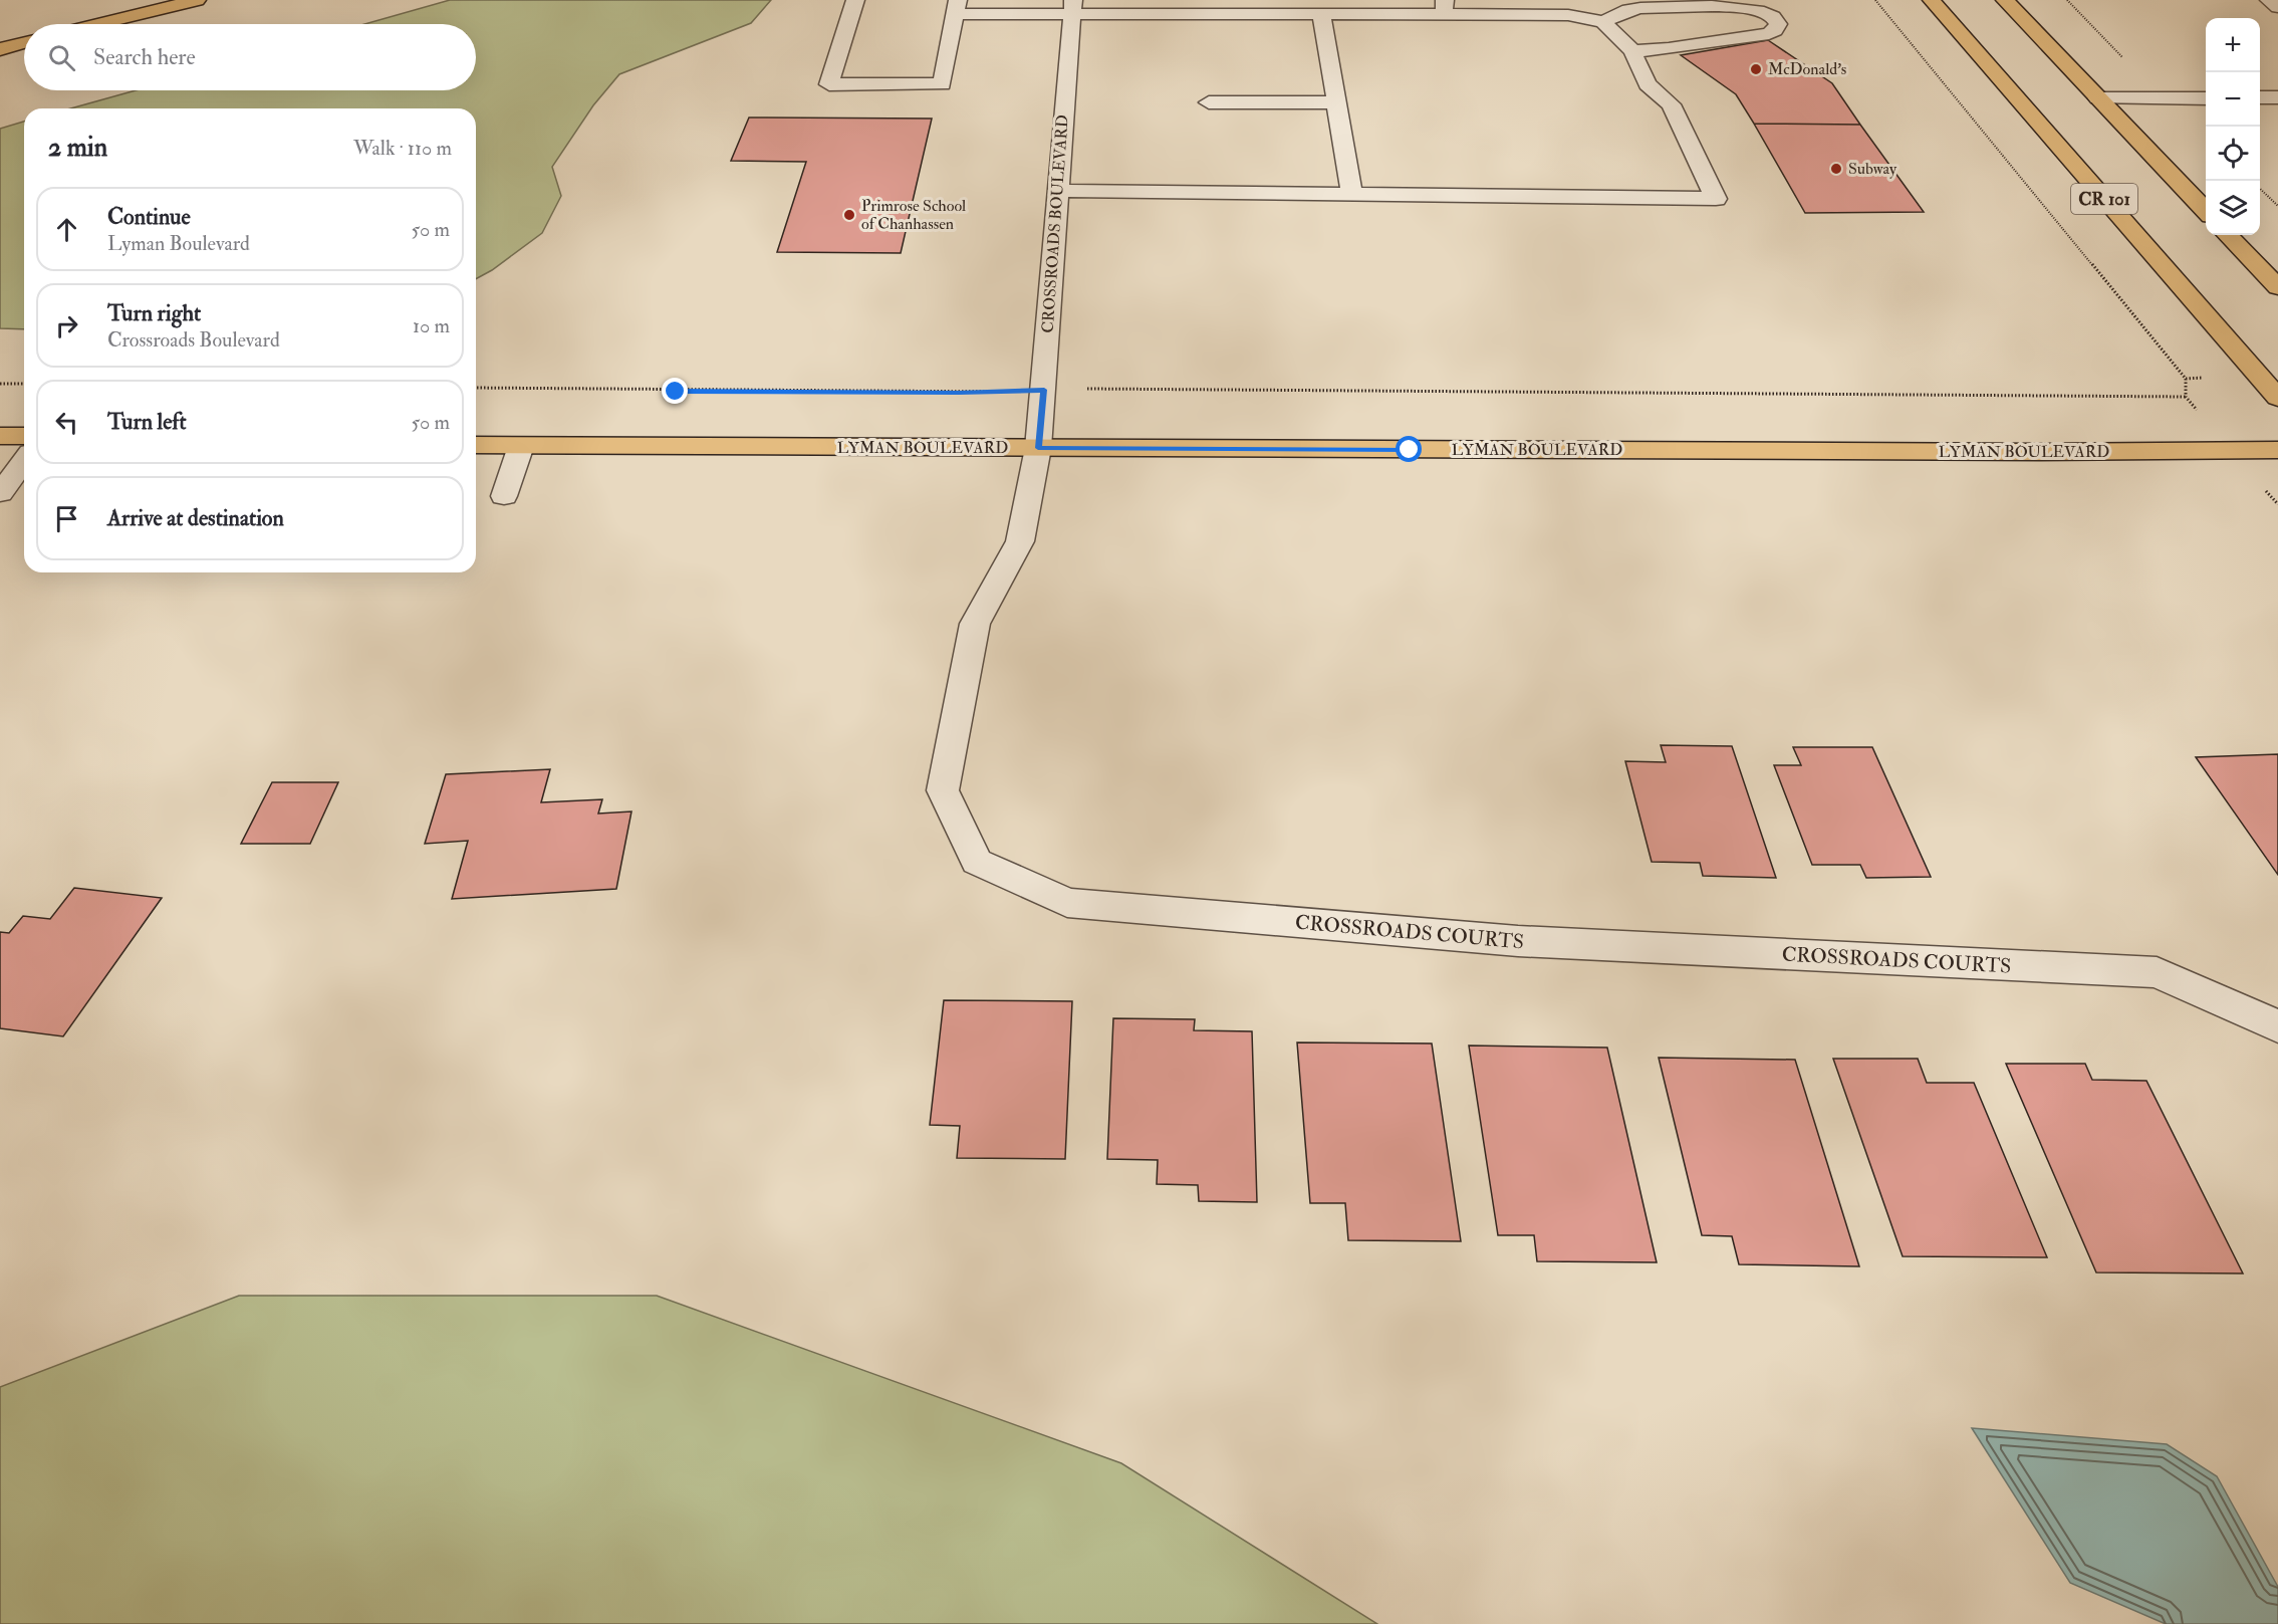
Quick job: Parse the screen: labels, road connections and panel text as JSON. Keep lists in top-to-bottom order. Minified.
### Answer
{"streets":{"main road":["CR 101","LYMAN BOULEVARD"],"street":["CROSSROADS BOULEVARD","CROSSROADS COURTS"]},"crossings":[["CROSSROADS BOULEVARD","LYMAN BOULEVARD"],["CROSSROADS BOULEVARD","CROSSROADS COURTS"],["LYMAN BOULEVARD","CROSSROADS COURTS"]],"places":["McDonald's","Subway","Primrose School of Chanhassen"],"page":{"map_buttons":["+","−"],"search":"Search here","heading":["2 min","Walk · 110 m"],"list":[["Continue","Lyman Boulevard","50 m"],["Turn right","Crossroads Boulevard","10 m"],["Turn left","50 m"],"Arrive at destination"]}}
